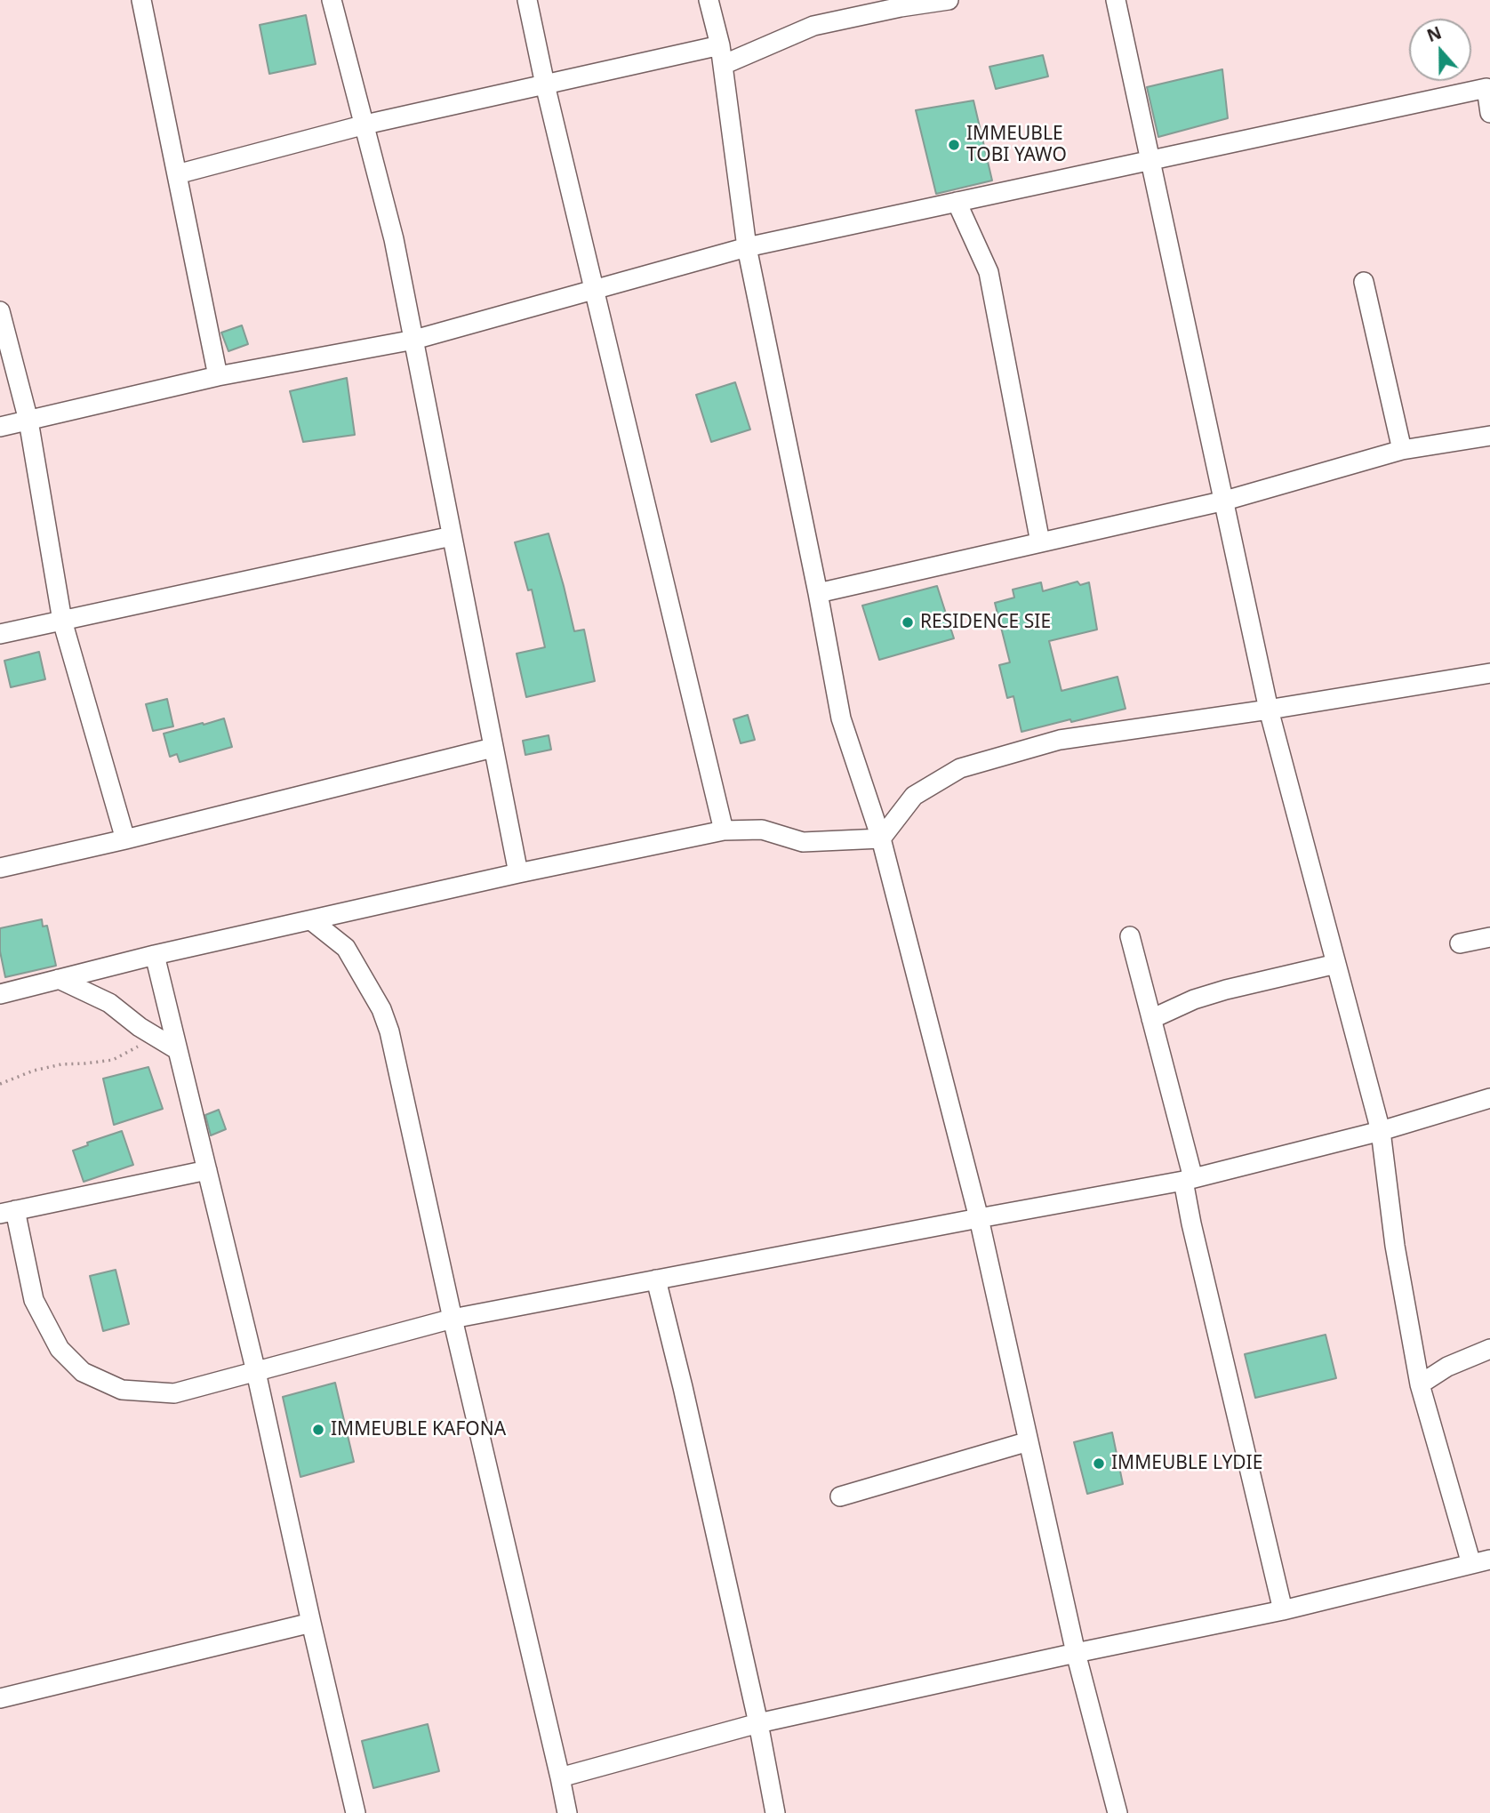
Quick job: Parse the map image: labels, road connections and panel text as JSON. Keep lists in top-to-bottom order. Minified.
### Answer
{"places":["IMMEUBLE TOBI YAWO","RESIDENCE SIE","IMMEUBLE KAFONA","IMMEUBLE LYDIE"],"north":"top"}
